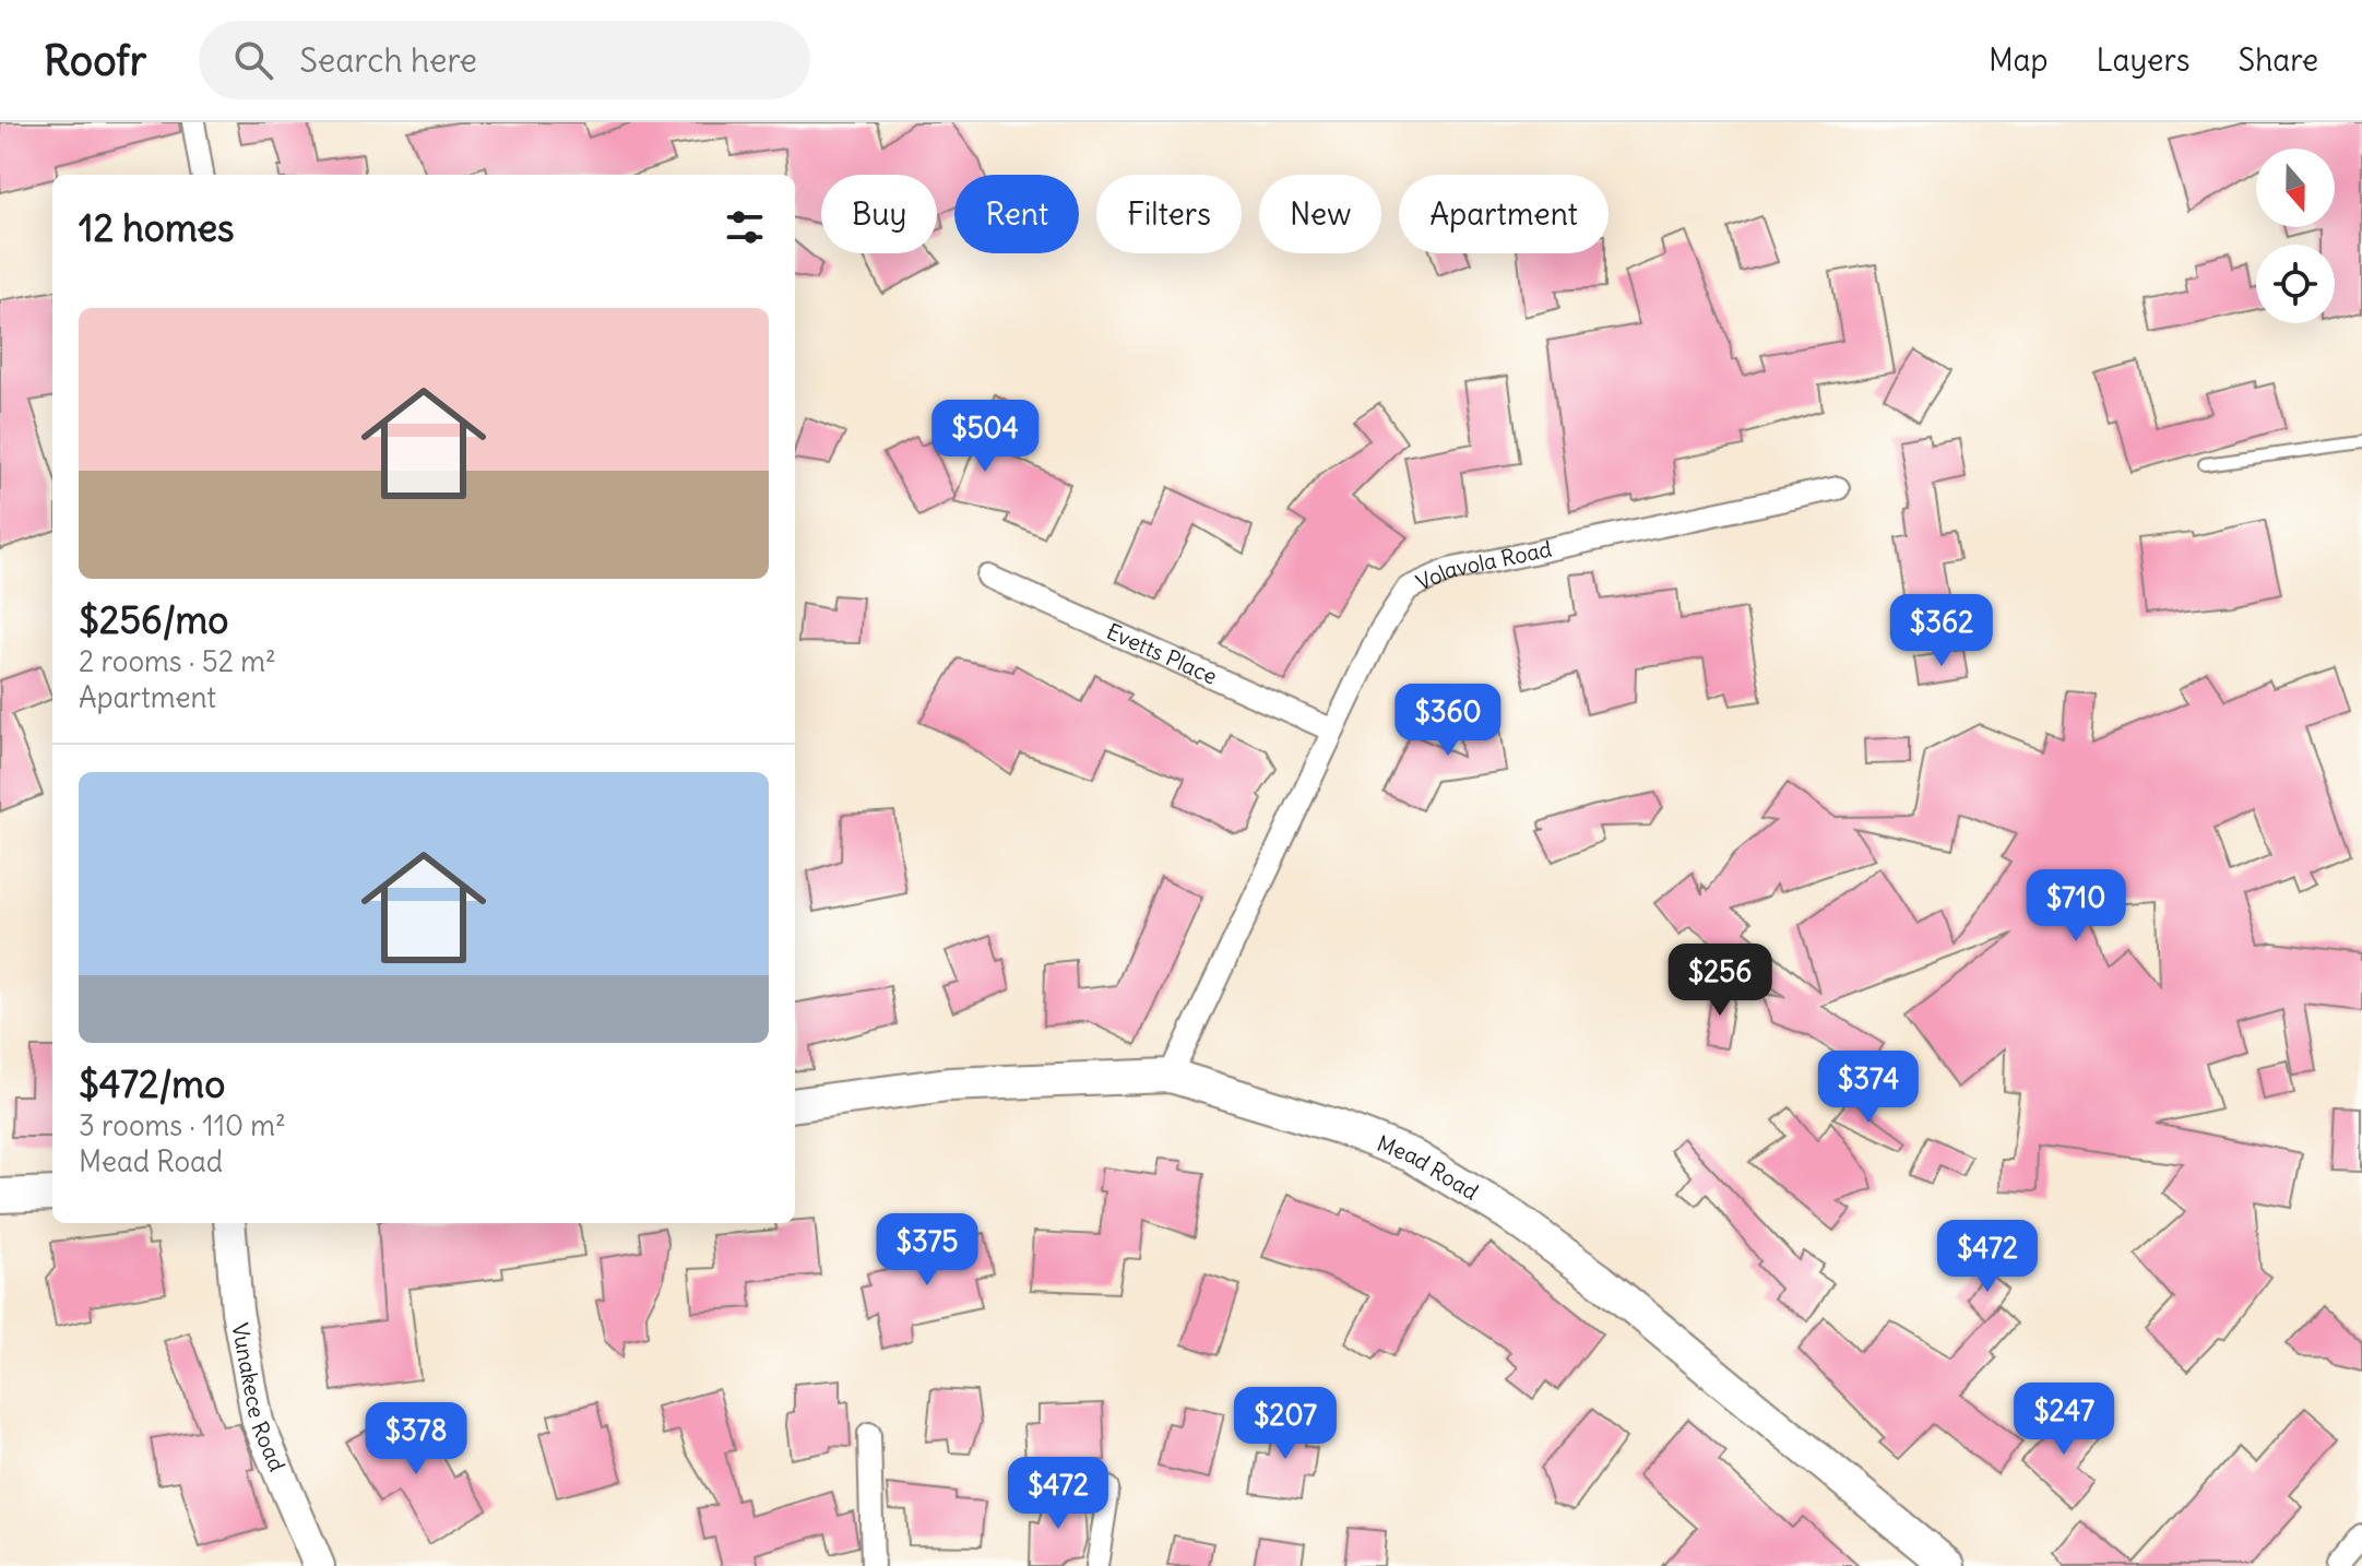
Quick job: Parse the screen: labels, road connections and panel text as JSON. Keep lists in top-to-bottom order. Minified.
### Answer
{"streets":{"main road":["Mead Road","Vunakece Road"],"street":["Volavola Road","Evetts Place"]},"crossings":[["Volavola Road","Evetts Place"],["Volavola Road","Mead Road"]],"north":"bottom","page":{"header":"Roofr","search":"Search here","nav":["Map","Layers","Share"],"chip":["Buy","Rent","Filters","New","Apartment"],"heading":"12 homes","list":[{"name":"$256/mo","note":"2 rooms · 52 m² · Apartment"},{"name":"$472/mo","note":"3 rooms · 110 m² · Mead Road"}],"price":["$504","$362","$360","$710","$256","$374","$375","$472","$247","$207","$378","$472"]}}
